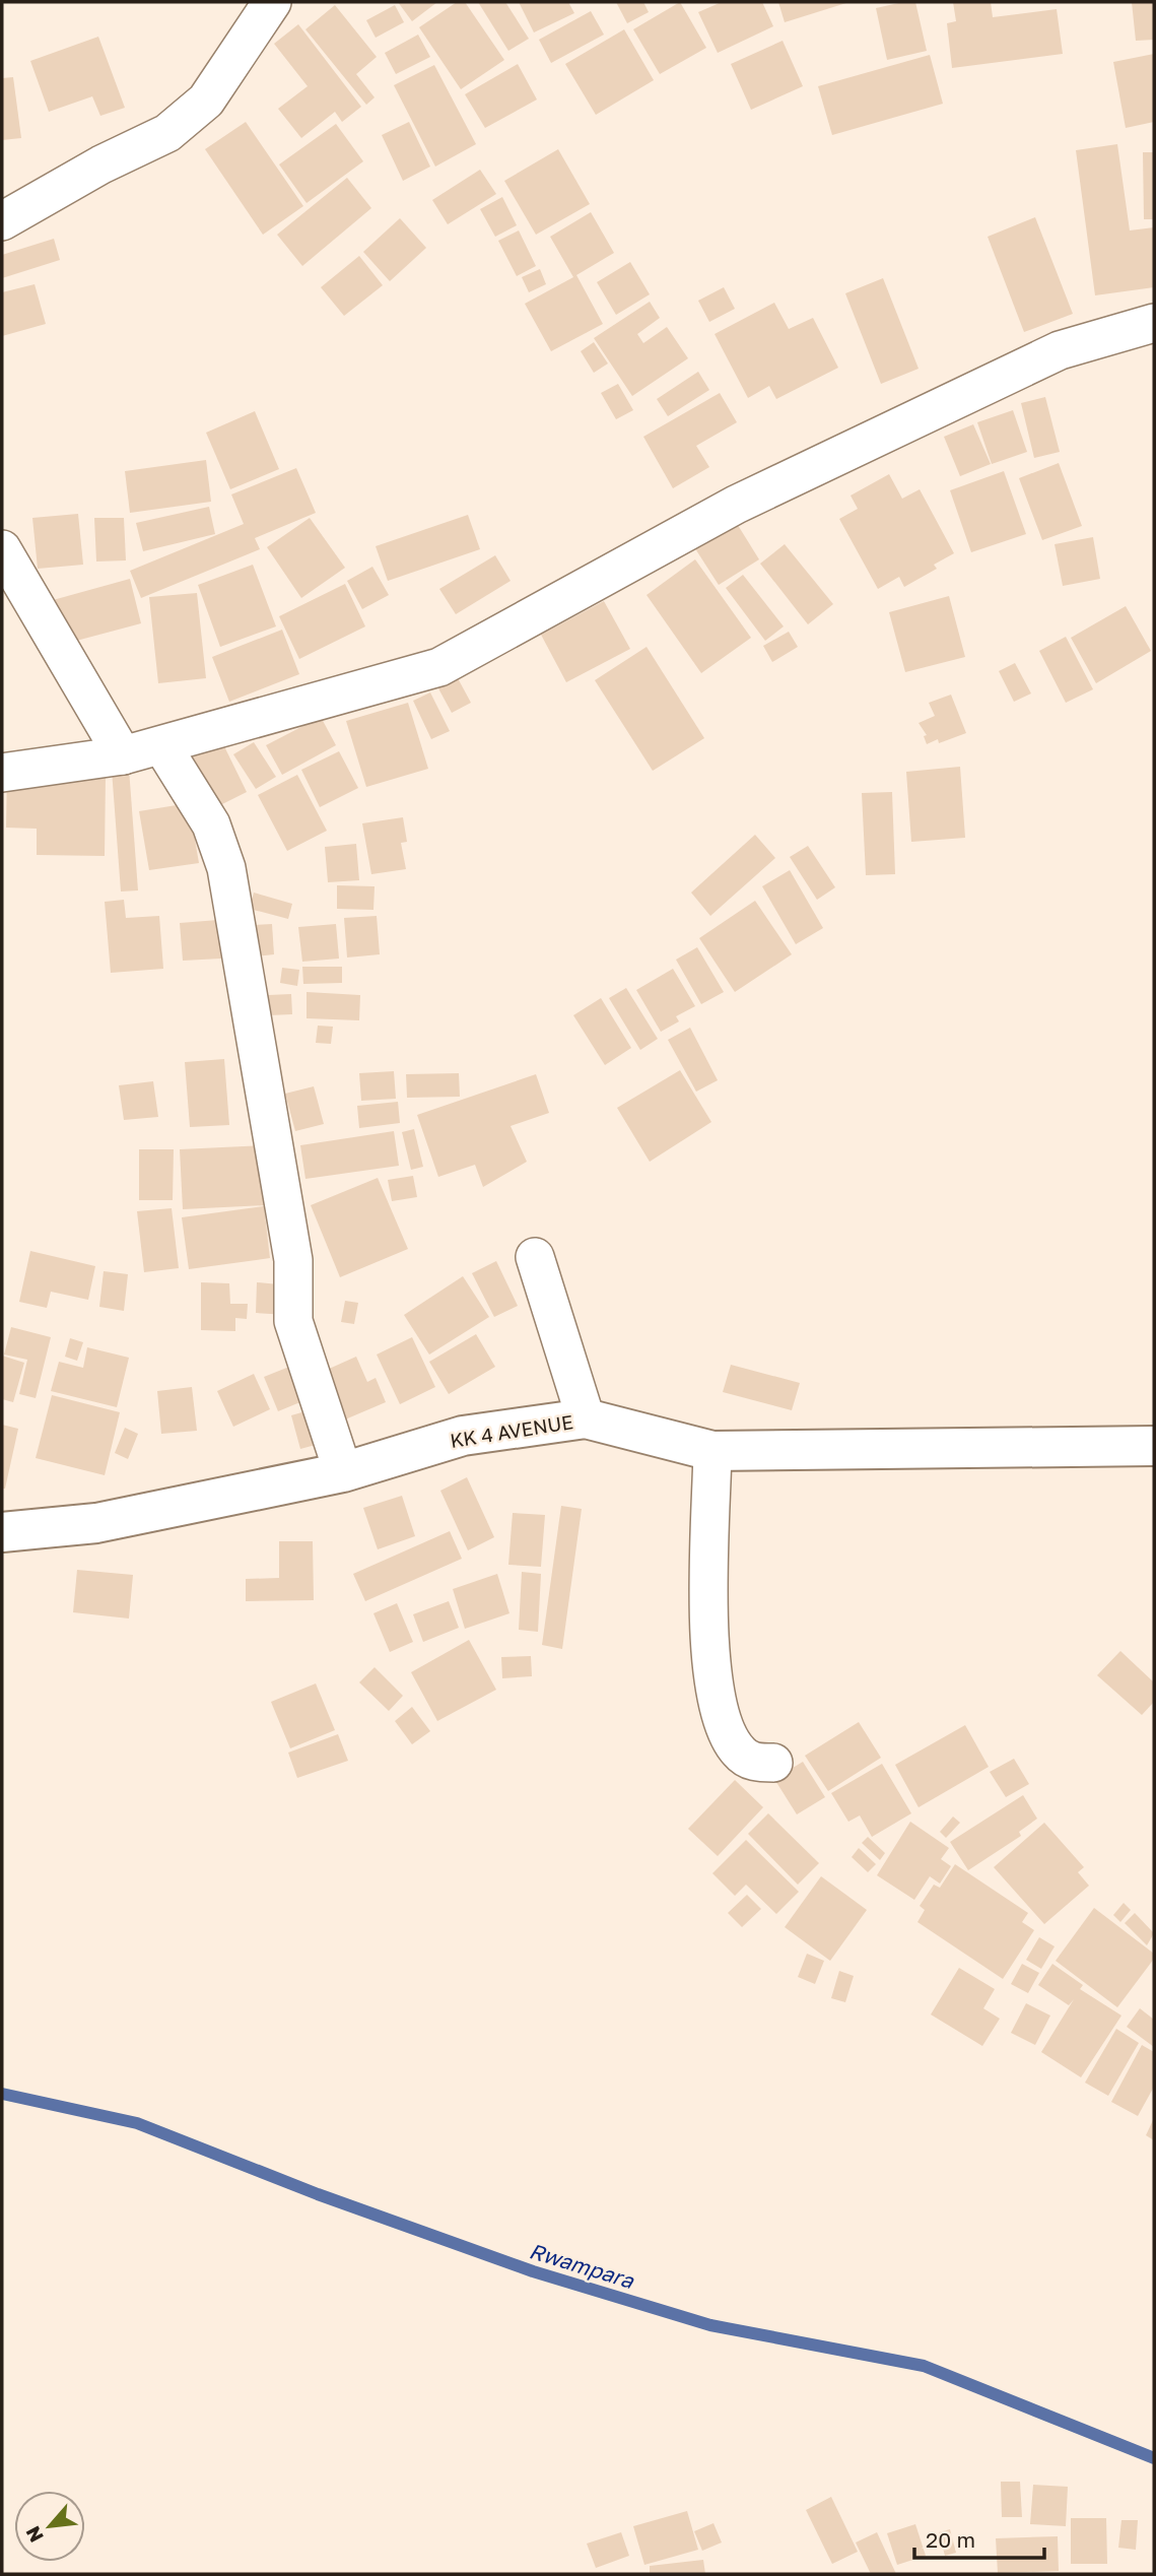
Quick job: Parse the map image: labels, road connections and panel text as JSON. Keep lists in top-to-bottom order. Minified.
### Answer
{"streets":{"main road":["KK 4 AVENUE"]},"water":["Rwampara"],"scale_bar":"20 m","north":"bottom left"}
